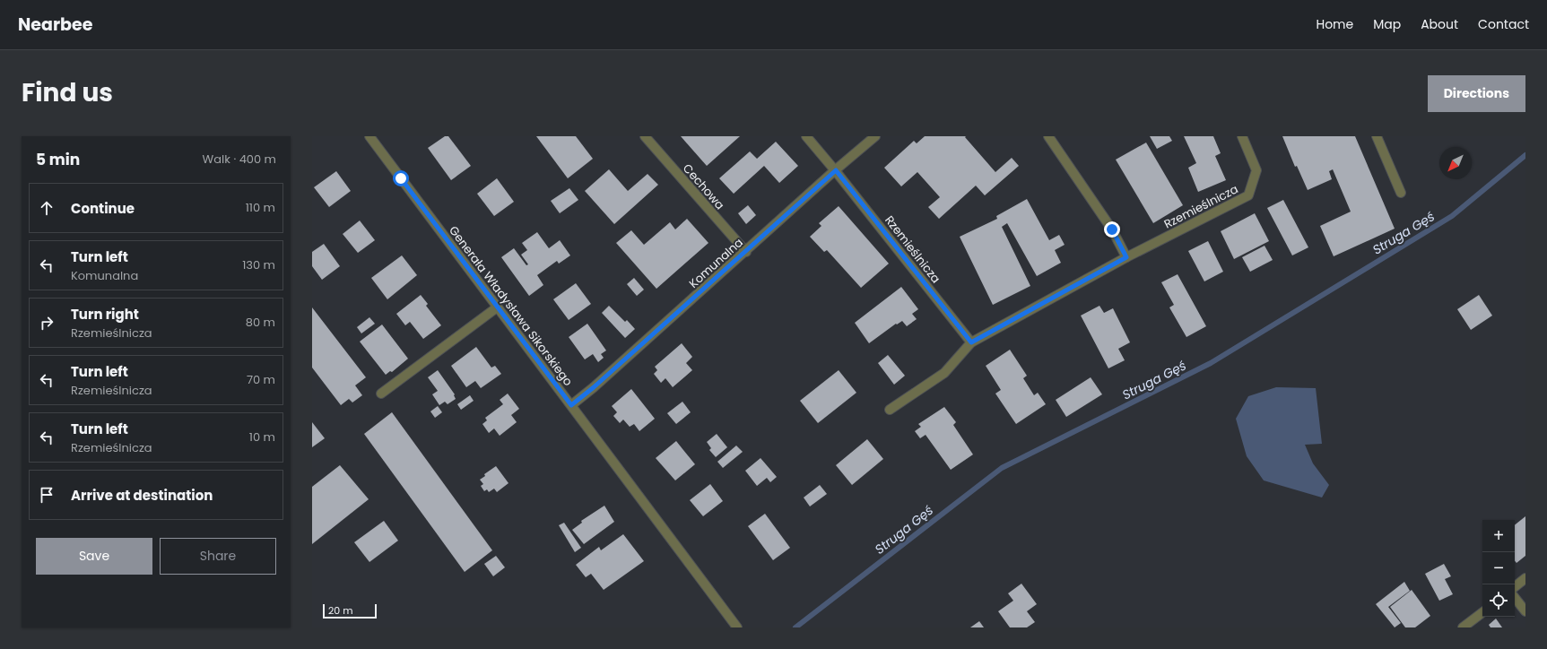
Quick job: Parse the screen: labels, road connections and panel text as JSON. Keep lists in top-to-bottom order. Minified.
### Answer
{"streets":{"street":["Cechowa","Rzemieślnicza","Komunalna","Generała Władysława Sikorskiego"]},"crossings":[["Cechowa","Komunalna"],["Rzemieślnicza","Komunalna"],["Komunalna","Generała Władysława Sikorskiego"]],"water":["Struga Gęś"],"scale_bar":"20 m","north":"bottom left","page":{"header":"Nearbee","nav":["Home","Map","About","Contact"],"title":"Find us","buttons":["Directions",["Save","Share"]],"heading":["5 min","Walk · 400 m"],"list":[["Continue","110 m"],["Turn left","Komunalna","130 m"],["Turn right","Rzemieślnicza","80 m"],["Turn left","Rzemieślnicza","70 m"],["Turn left","Rzemieślnicza","10 m"],"Arrive at destination"],"map_buttons":["+","−"],"scale":"20 m"}}
